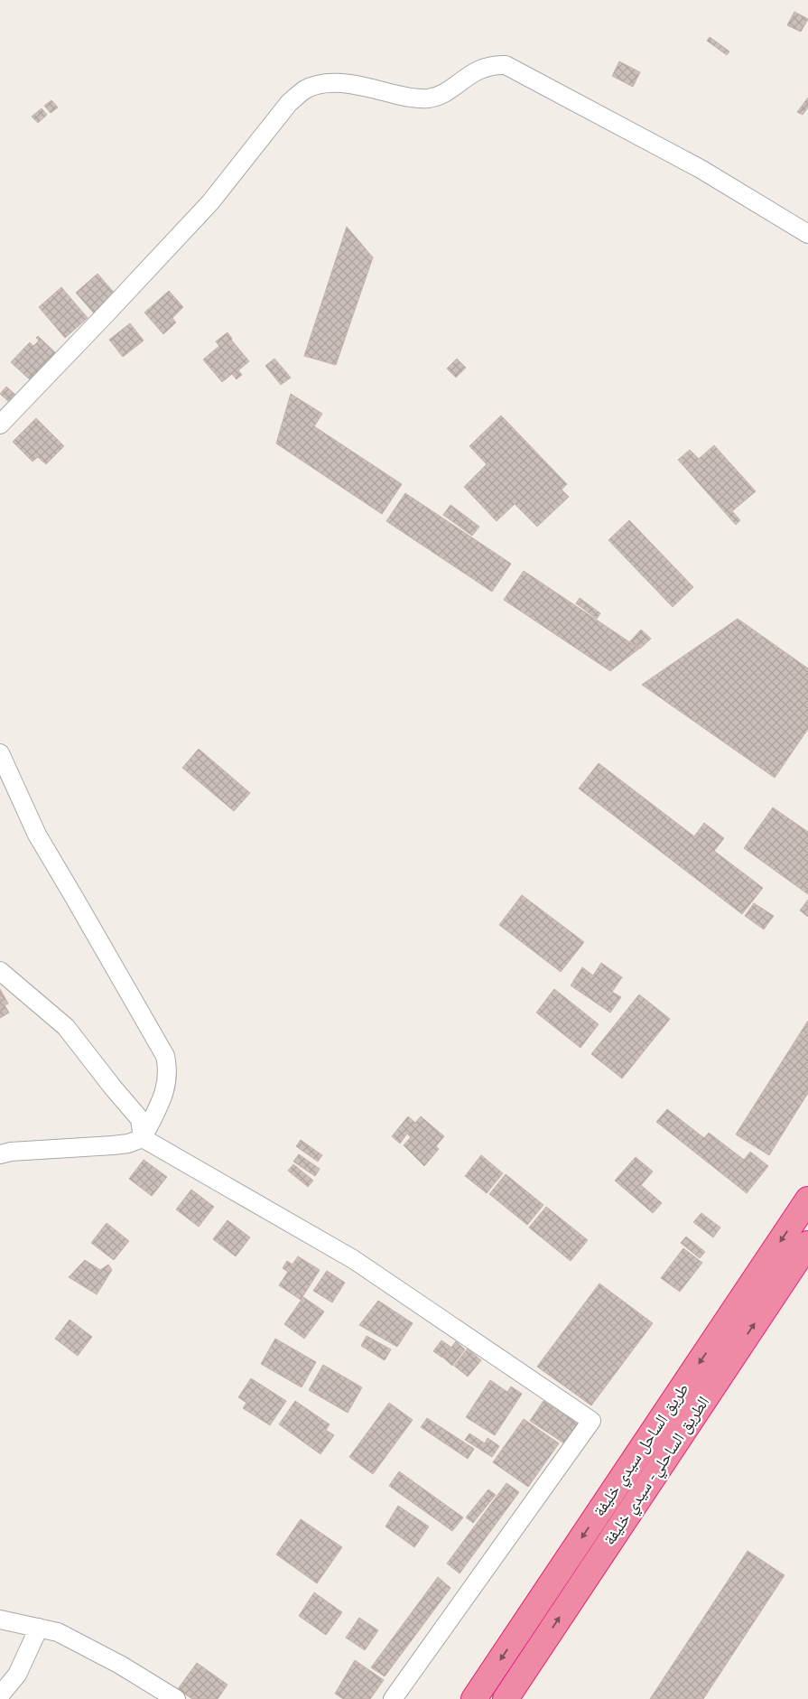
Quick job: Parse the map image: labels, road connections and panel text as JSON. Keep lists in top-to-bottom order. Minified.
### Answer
{"streets":{"highway":["طريق الساحل سيدي خليفة","الطريق الساحلي- سيدي خليفة"]},"one_way":["طريق الساحل سيدي خليفة","الطريق الساحلي- سيدي خليفة"]}
